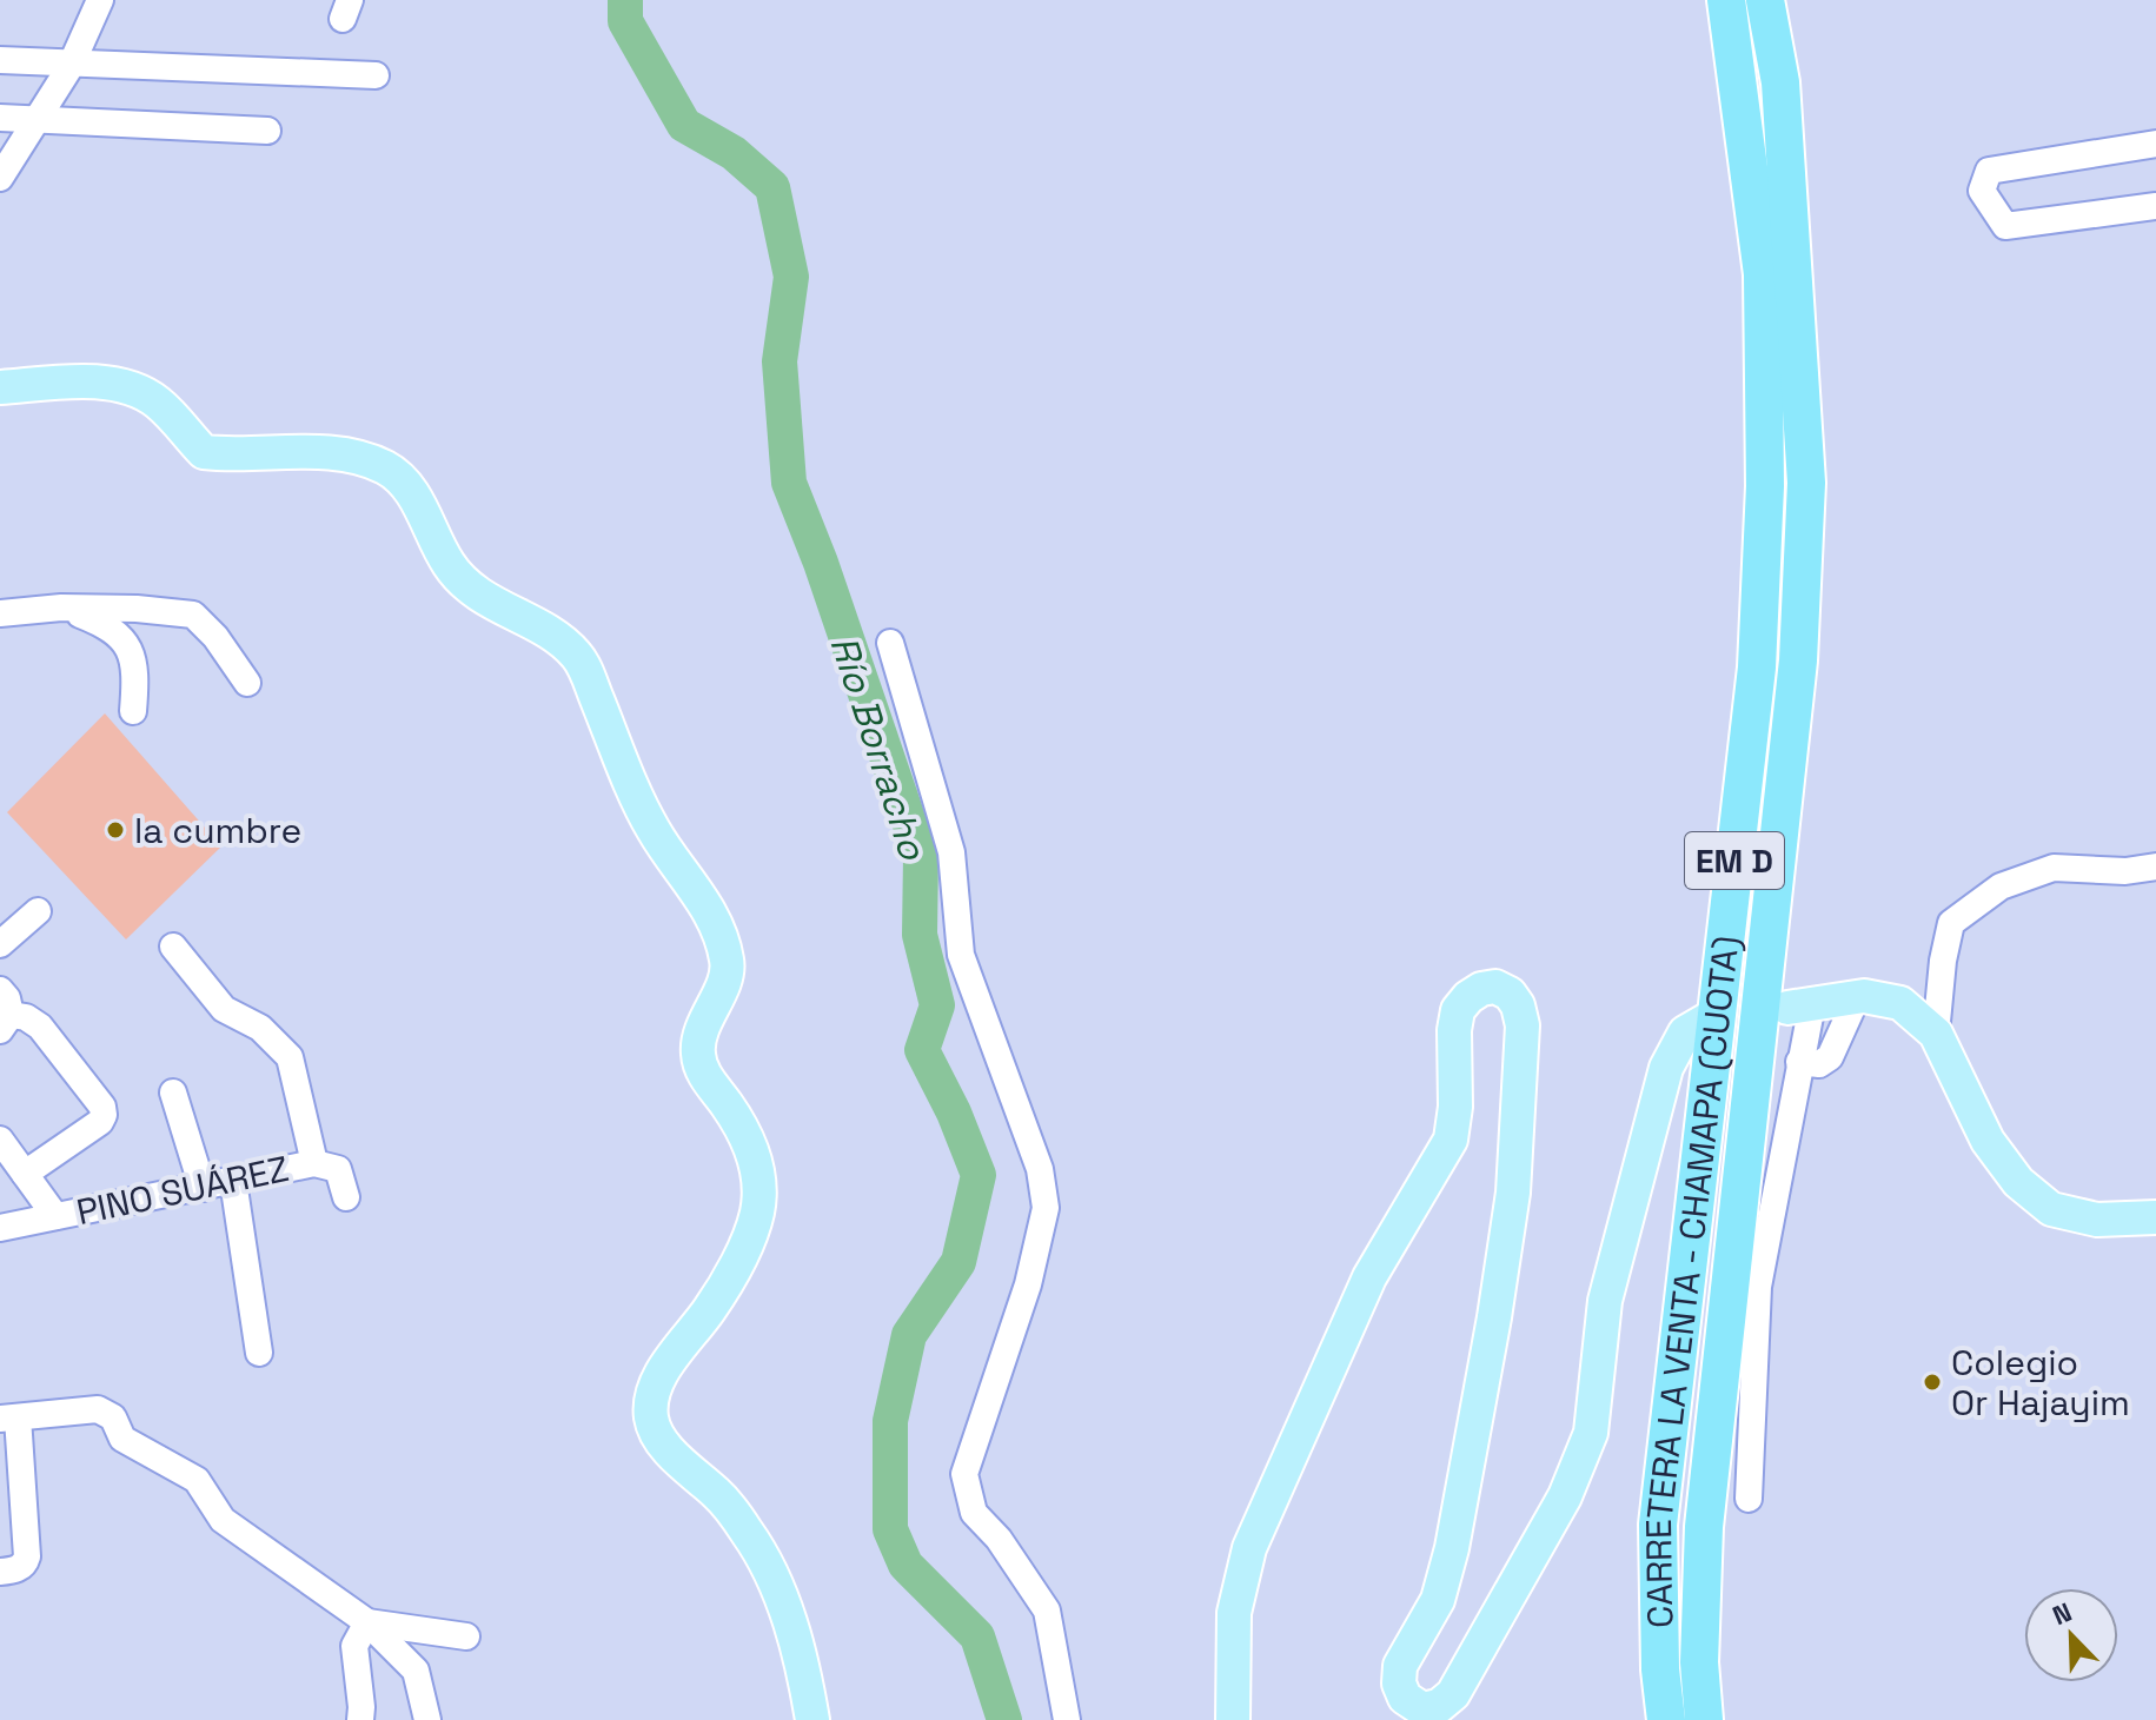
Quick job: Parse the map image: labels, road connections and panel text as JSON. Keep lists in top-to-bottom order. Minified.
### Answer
{"streets":{"highway":["EM D","CARRETERA LA VENTA - CHAMAPA (CUOTA)"],"street":["PINO SUÁREZ"]},"water":["Río Borracho"],"places":["la cumbre","Colegio Or Hajayim"],"north":"top left"}
